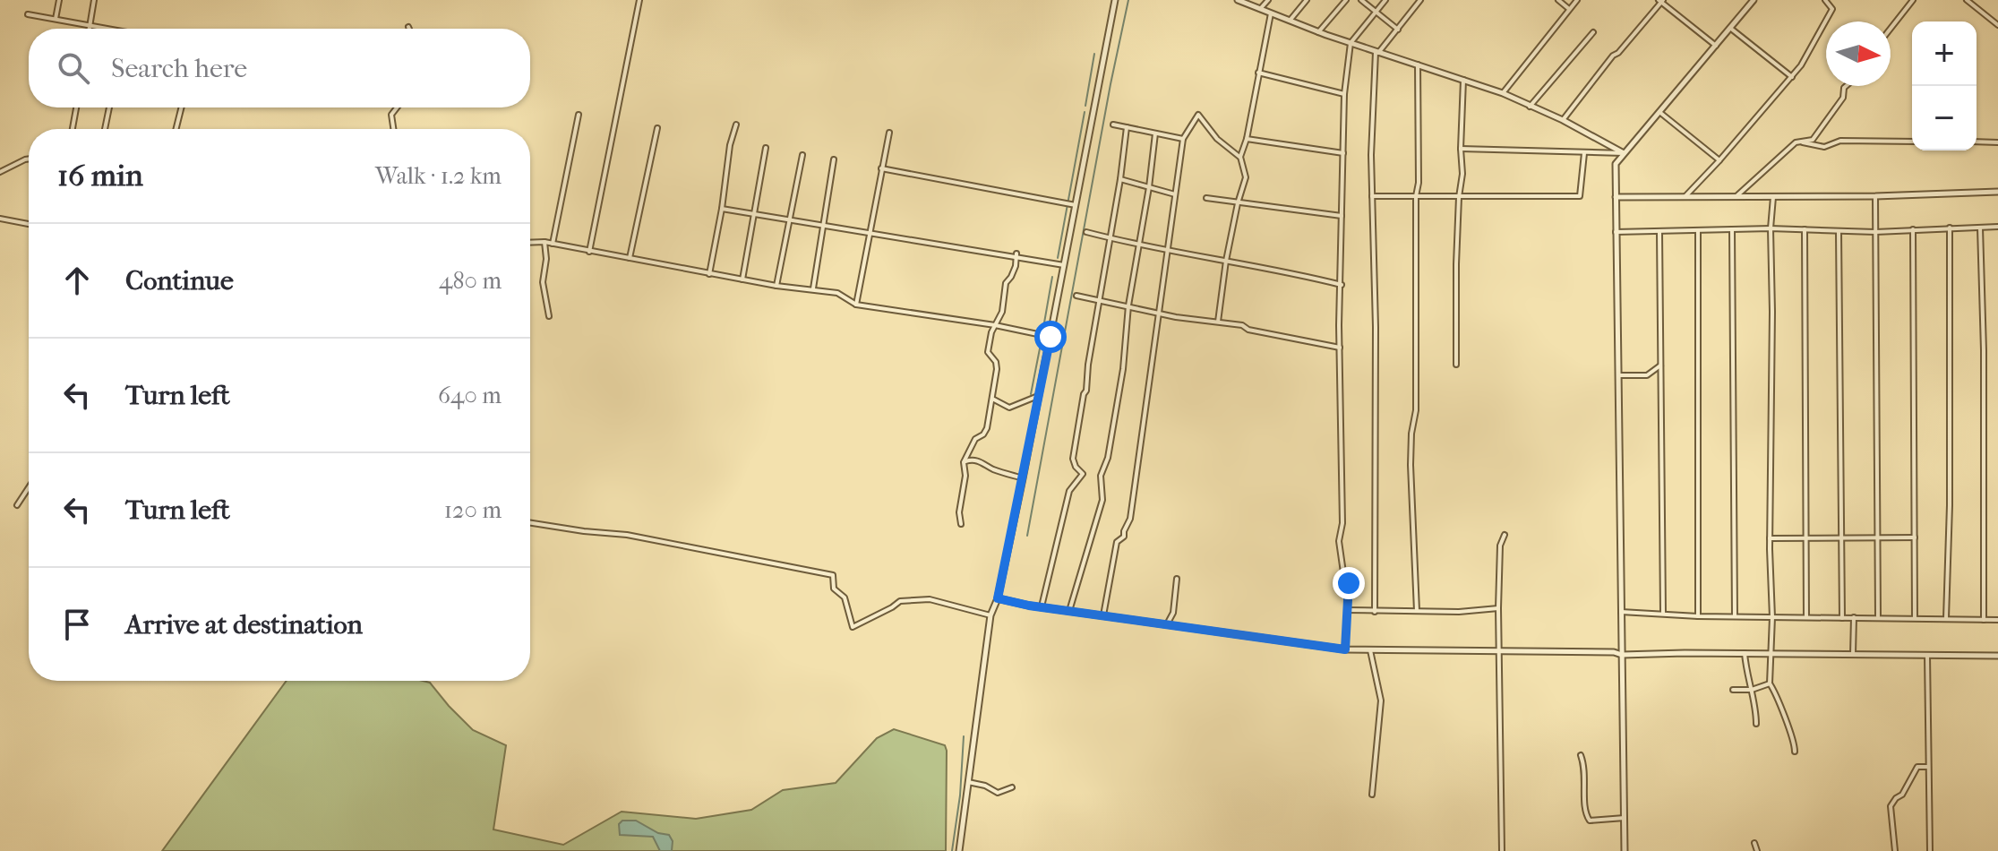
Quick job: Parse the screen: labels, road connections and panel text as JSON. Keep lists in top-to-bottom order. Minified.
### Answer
{"north":"right","page":{"map_buttons":["+","−"],"search":"Search here","heading":["16 min","Walk · 1.2 km"],"list":[["Continue","480 m"],["Turn left","640 m"],["Turn left","120 m"],"Arrive at destination"]}}
